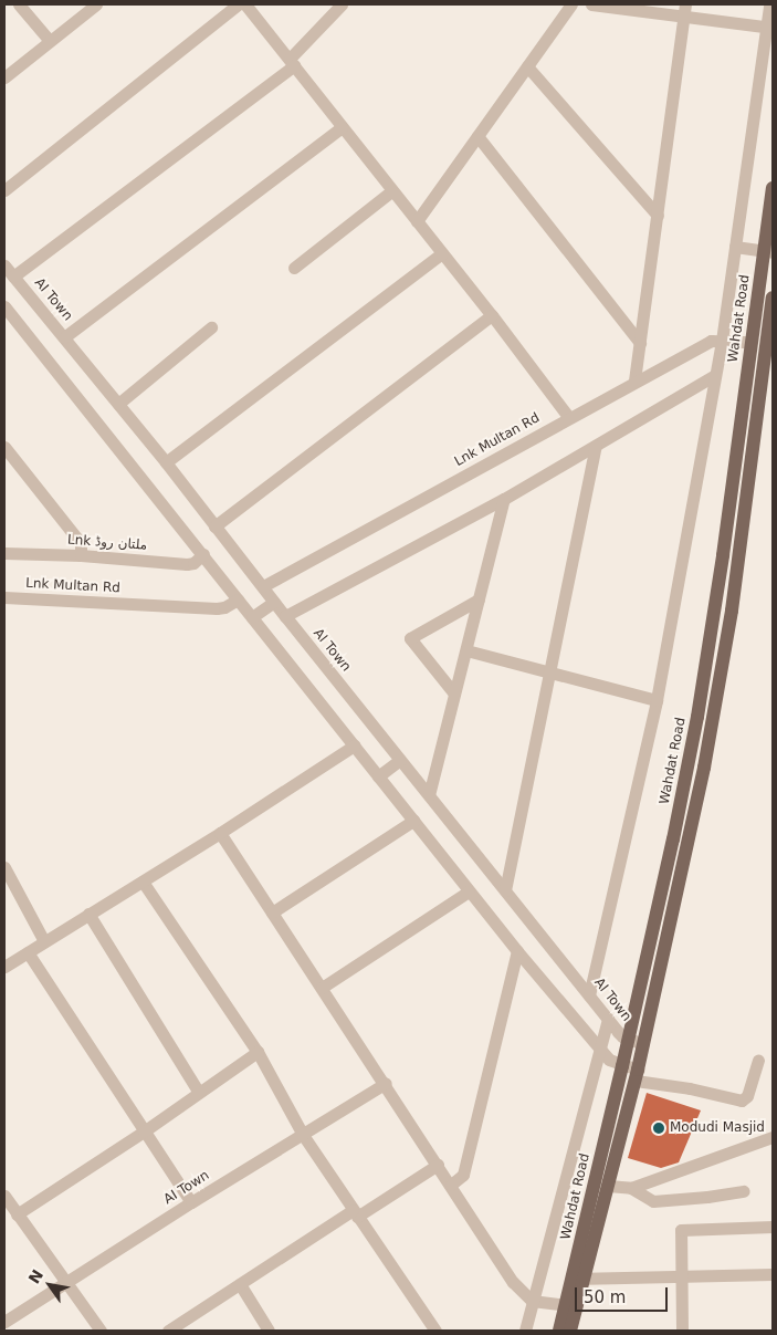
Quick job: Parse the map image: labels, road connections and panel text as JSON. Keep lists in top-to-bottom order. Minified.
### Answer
{"streets":{"main road":["Wahdat Road"],"street":["AI Town","Lnk Multan Rd","Lnk ملتان روڈ"]},"crossings":[["AI Town","Wahdat Road"],["AI Town","Lnk Multan Rd"],["Wahdat Road","Lnk Multan Rd"]],"places":["Modudi Masjid"],"scale_bar":"50 m","north":"top left"}
